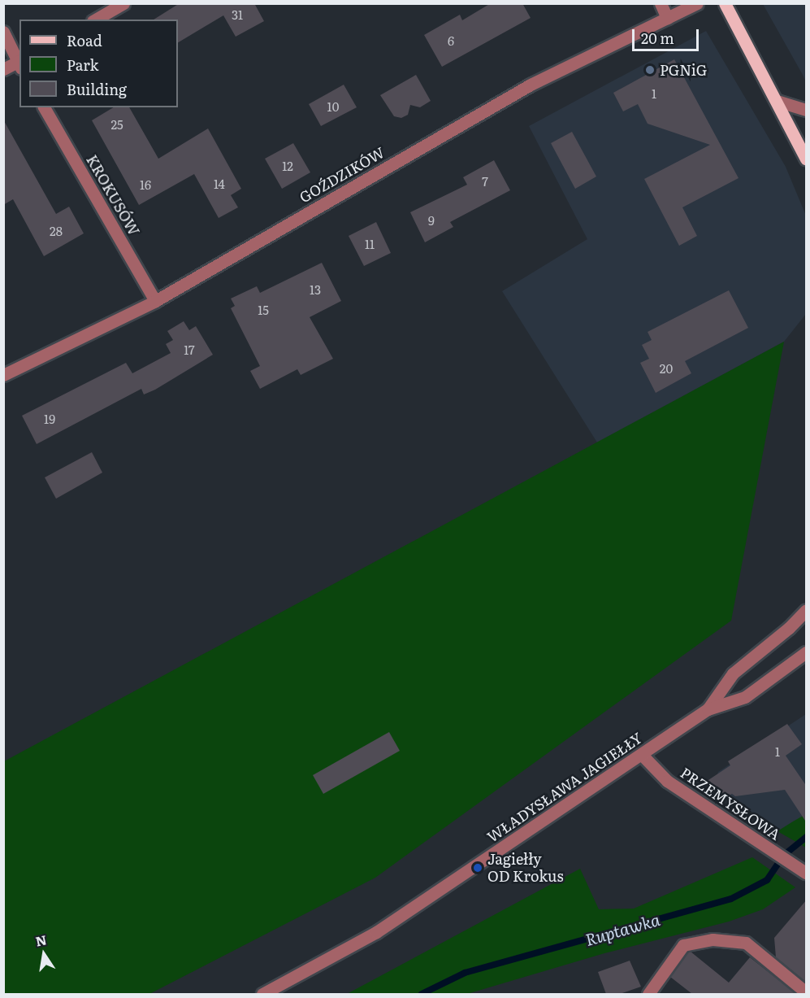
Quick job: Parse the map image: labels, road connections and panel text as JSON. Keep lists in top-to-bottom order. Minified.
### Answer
{"streets":{"street":["GOŹDZIKÓW","KROKUSÓW","WŁADYSŁAWA JAGIEŁŁY","PRZEMYSŁOWA"]},"crossings":[["GOŹDZIKÓW","KROKUSÓW"],["WŁADYSŁAWA JAGIEŁŁY","PRZEMYSŁOWA"]],"water":["Ruptawka"],"places":["PGNiG","Jagiełły OD Krokus"],"house_numbers":["31","6","1","10","25","12","7","14","16","9","28","11","13","15","17","20","19","1"],"legend":["Road","Park","Building"],"scale_bar":"20 m","north":"top"}
